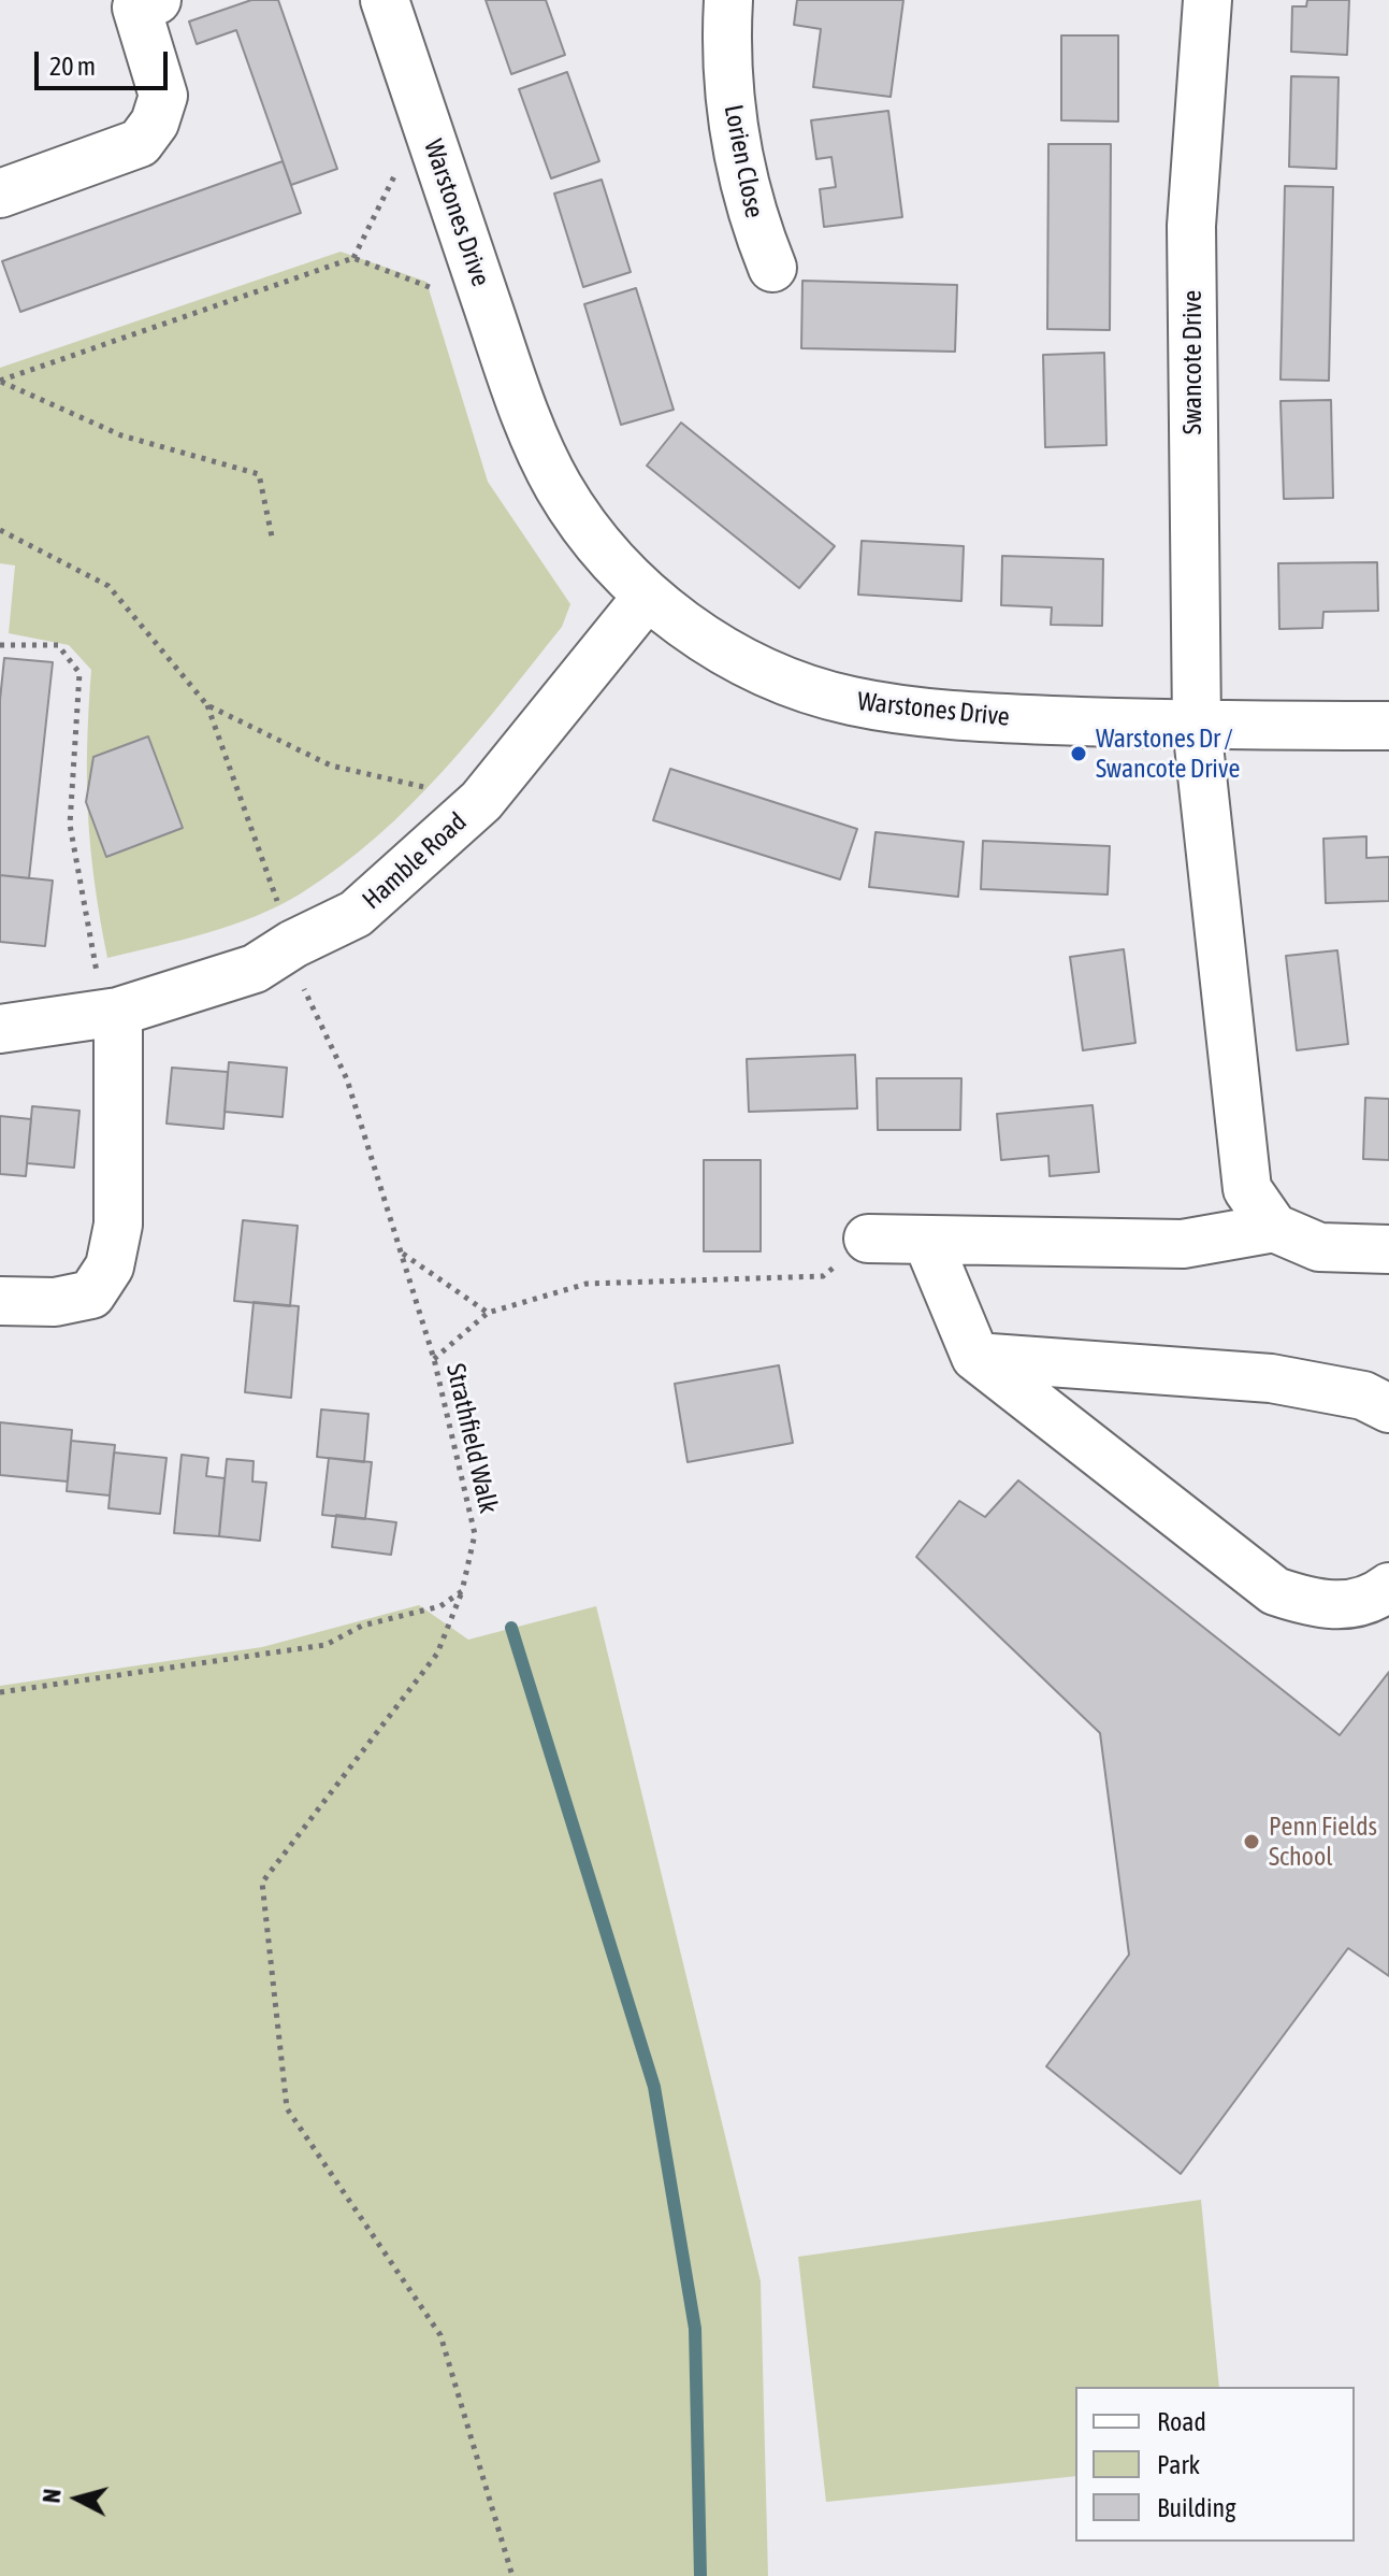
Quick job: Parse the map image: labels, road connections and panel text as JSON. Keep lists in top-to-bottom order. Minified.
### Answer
{"streets":{"street":["Lorien Close","Warstones Drive","Swancote Drive","Hamble Road"],"path":["Strathfield Walk"]},"crossings":[["Warstones Drive","Swancote Drive"],["Warstones Drive","Hamble Road"],["Hamble Road","Strathfield Walk"]],"places":["Warstones Dr / Swancote Drive","Penn Fields School"],"legend":["Road","Park","Building"],"scale_bar":"20 m","north":"left"}
